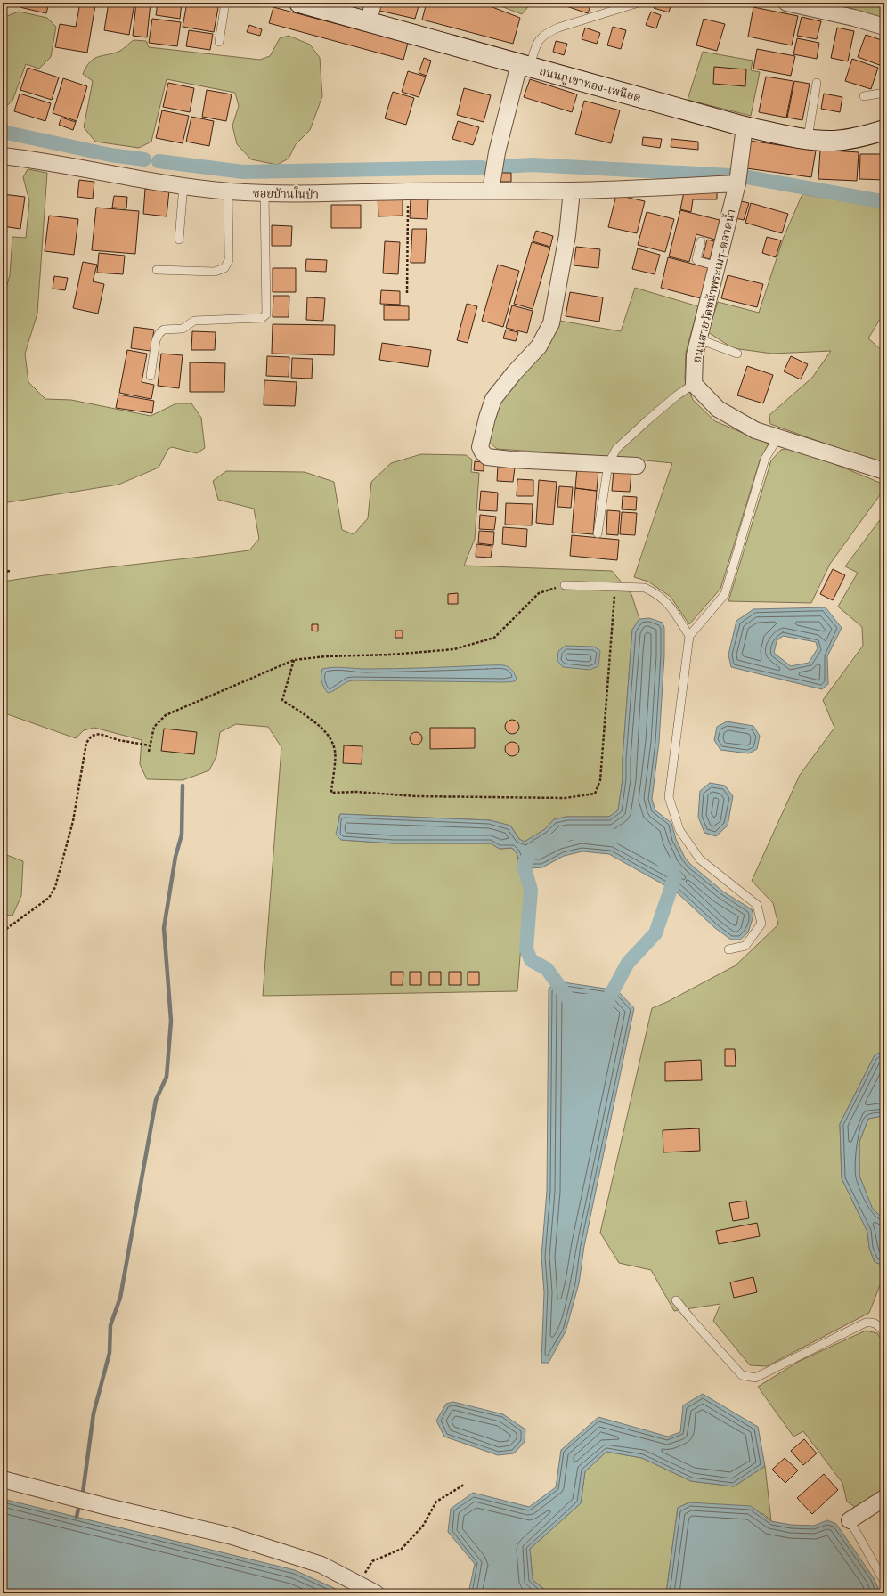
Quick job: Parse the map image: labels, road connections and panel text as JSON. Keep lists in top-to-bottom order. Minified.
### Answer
{"streets":{"street":["ถนนภูเขาทอง-เพนียด","ซอยบ้านในป่า","ถนนสายวัดหน้าพระเมรุ-ตลาดน้ำ"]},"crossings":[["ถนนภูเขาทอง-เพนียด","ถนนสายวัดหน้าพระเมรุ-ตลาดน้ำ"],["ซอยบ้านในป่า","ถนนสายวัดหน้าพระเมรุ-ตลาดน้ำ"]]}
